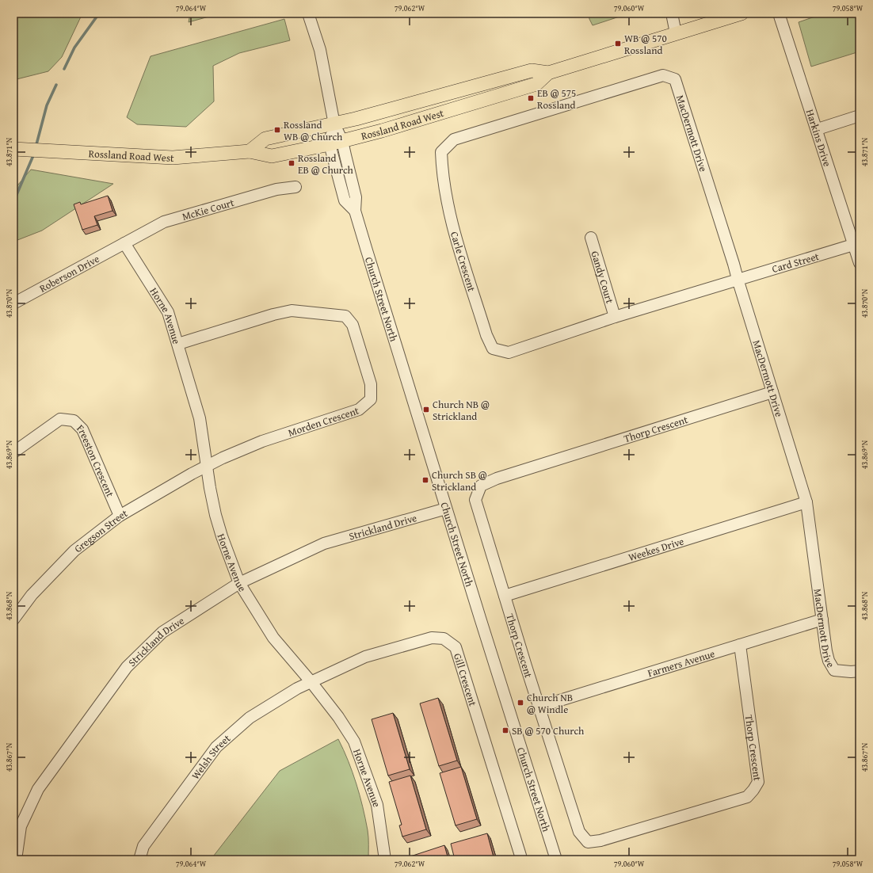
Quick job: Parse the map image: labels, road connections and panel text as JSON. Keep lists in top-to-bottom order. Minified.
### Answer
{"streets":{"main road":["Rossland Road West"],"street":["MacDermott Drive","Harkins Drive","McKie Court","Carle Crescent","Card Street","Roberson Drive","Gandy Court","Church Street North","Horne Avenue","Morden Crescent","Thorp Crescent","Freeston Crescent","Strickland Drive","Gregson Street","Weekes Drive","Farmers Avenue","Gill Crescent","Welsh Street"]},"crossings":[["Rossland Road West","Church Street North"],["MacDermott Drive","Carle Crescent"],["MacDermott Drive","Card Street"],["MacDermott Drive","Thorp Crescent"],["MacDermott Drive","Weekes Drive"],["MacDermott Drive","Farmers Avenue"],["Harkins Drive","Card Street"],["McKie Court","Roberson Drive"],["McKie Court","Horne Avenue"],["Carle Crescent","Card Street"],["Carle Crescent","Gandy Court"],["Roberson Drive","Horne Avenue"],["Church Street North","Strickland Drive"],["Horne Avenue","Morden Crescent"],["Horne Avenue","Strickland Drive"],["Horne Avenue","Gregson Street"],["Horne Avenue","Gill Crescent"],["Horne Avenue","Welsh Street"],["Morden Crescent","Gregson Street"],["Thorp Crescent","Weekes Drive"],["Thorp Crescent","Farmers Avenue"],["Freeston Crescent","Gregson Street"],["Gill Crescent","Welsh Street"]],"places":{"transit":["WB @ 570 Rossland","EB @ 575 Rossland","Rossland WB @ Church","Rossland EB @ Church","Church NB @ Strickland","Church SB @ Strickland","Church NB @ Windle","SB @ 570 Church"]},"coordinates":["79.064°W","79.062°W","79.060°W","79.058°W","43.871°N","43.870°N","43.869°N","43.868°N","43.867°N"]}
